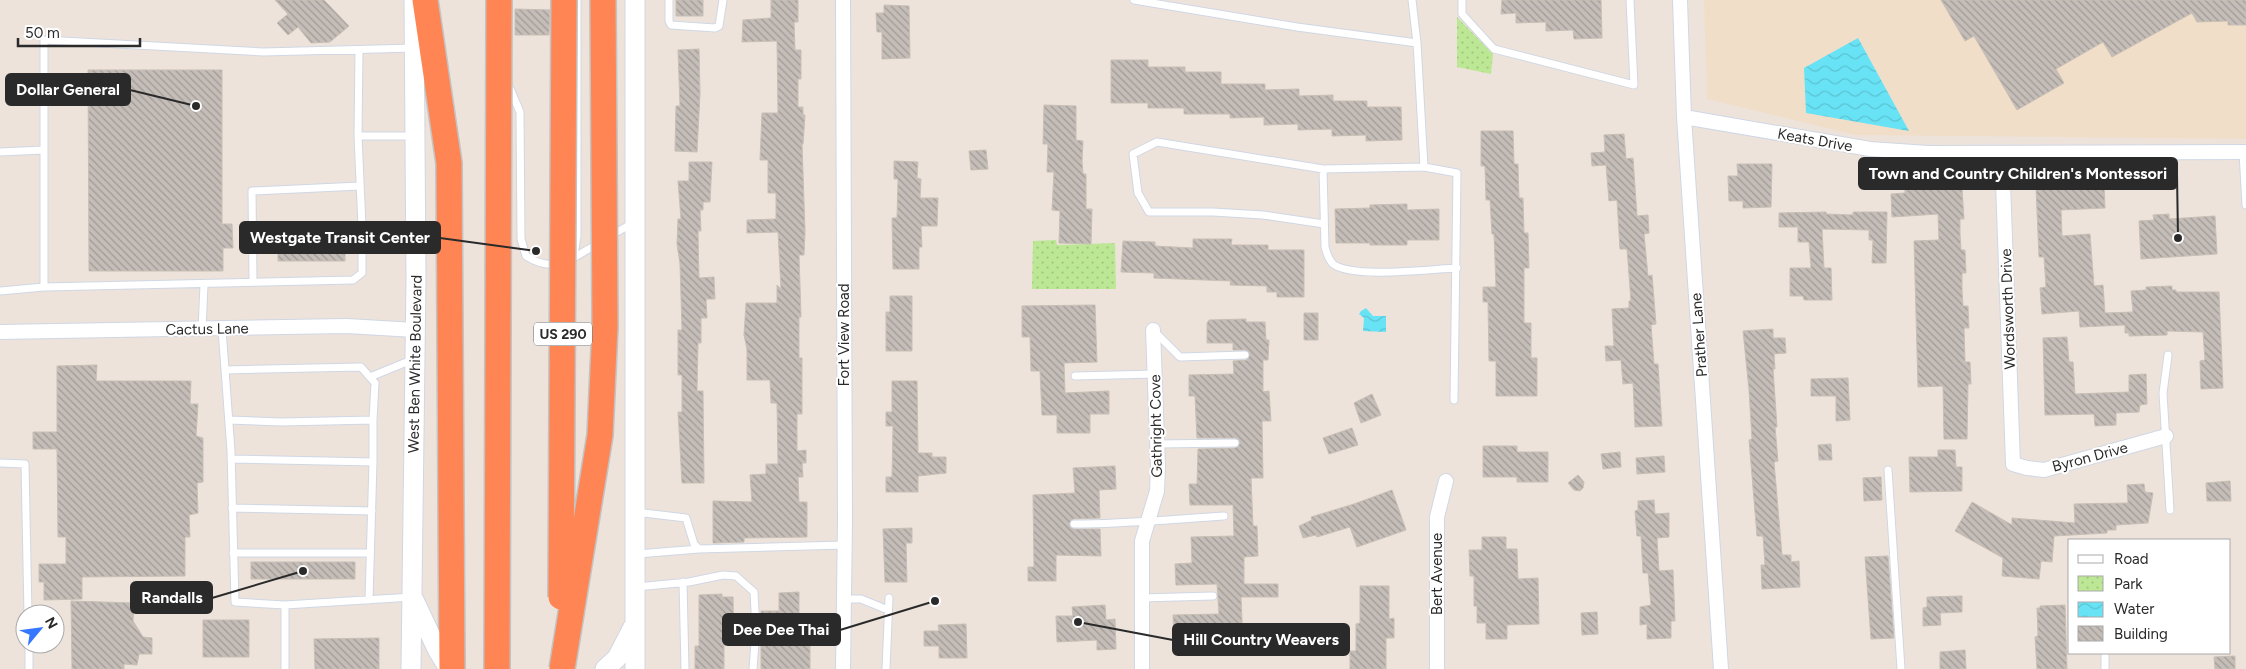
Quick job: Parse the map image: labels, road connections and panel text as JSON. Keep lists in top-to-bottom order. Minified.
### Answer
{"streets":{"highway":["US 290"],"main road":["West Ben White Boulevard"],"street":["Keats Drive","Wordsworth Drive","Cactus Lane","Fort View Road","Prather Lane","Gathright Cove","Byron Drive","Bert Avenue"]},"crossings":[["Keats Drive","Wordsworth Drive"],["Keats Drive","Prather Lane"],["Wordsworth Drive","Byron Drive"],["Cactus Lane","West Ben White Boulevard"]],"places":["Dollar General","Town and Country Children's Montessori","Westgate Transit Center","Randalls","Dee Dee Thai","Hill Country Weavers"],"legend":["Road","Park","Water","Building"],"scale_bar":"50 m","north":"top right"}
